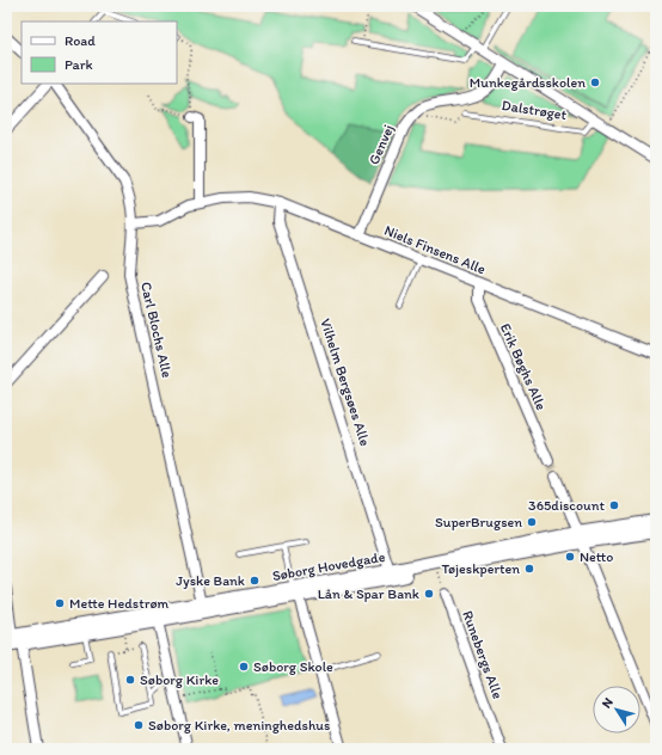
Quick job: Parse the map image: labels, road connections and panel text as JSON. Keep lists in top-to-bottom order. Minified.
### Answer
{"streets":{"street":["Dalstrøget","Genvej","Niels Finsens Alle","Carl Blochs Alle","Erik Bøghs Alle","Vilhelm Bergsøes Alle","Søborg Hovedgade","Runebergs Alle"]},"crossings":[["Genvej","Niels Finsens Alle"],["Niels Finsens Alle","Carl Blochs Alle"],["Niels Finsens Alle","Erik Bøghs Alle"],["Niels Finsens Alle","Vilhelm Bergsøes Alle"],["Carl Blochs Alle","Søborg Hovedgade"],["Vilhelm Bergsøes Alle","Søborg Hovedgade"]],"places":["Munkegårdsskolen","365discount","SuperBrugsen","Netto","Tøjeskperten","Jyske Bank","Lån & Spar Bank","Mette Hedstrøm","Søborg Skole","Søborg Kirke","Søborg Kirke, meninghedshus"],"legend":["Road","Park"],"north":"top left"}
